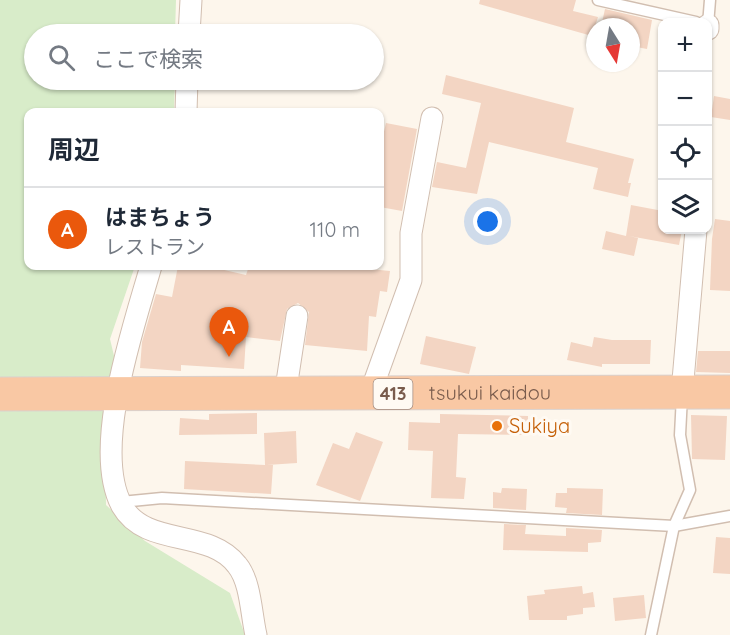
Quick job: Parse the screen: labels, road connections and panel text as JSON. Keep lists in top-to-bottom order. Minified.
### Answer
{"streets":{"highway":["413","tsukui kaidou"]},"places":["Sukiya"],"north":"bottom","page":{"map_buttons":["+","−"],"search":"ここで検索","heading":"周辺","list":[{"mark":"A","name":"はまちょう","note":"レストラン","value":"110 m"}],"pins":"A"}}
